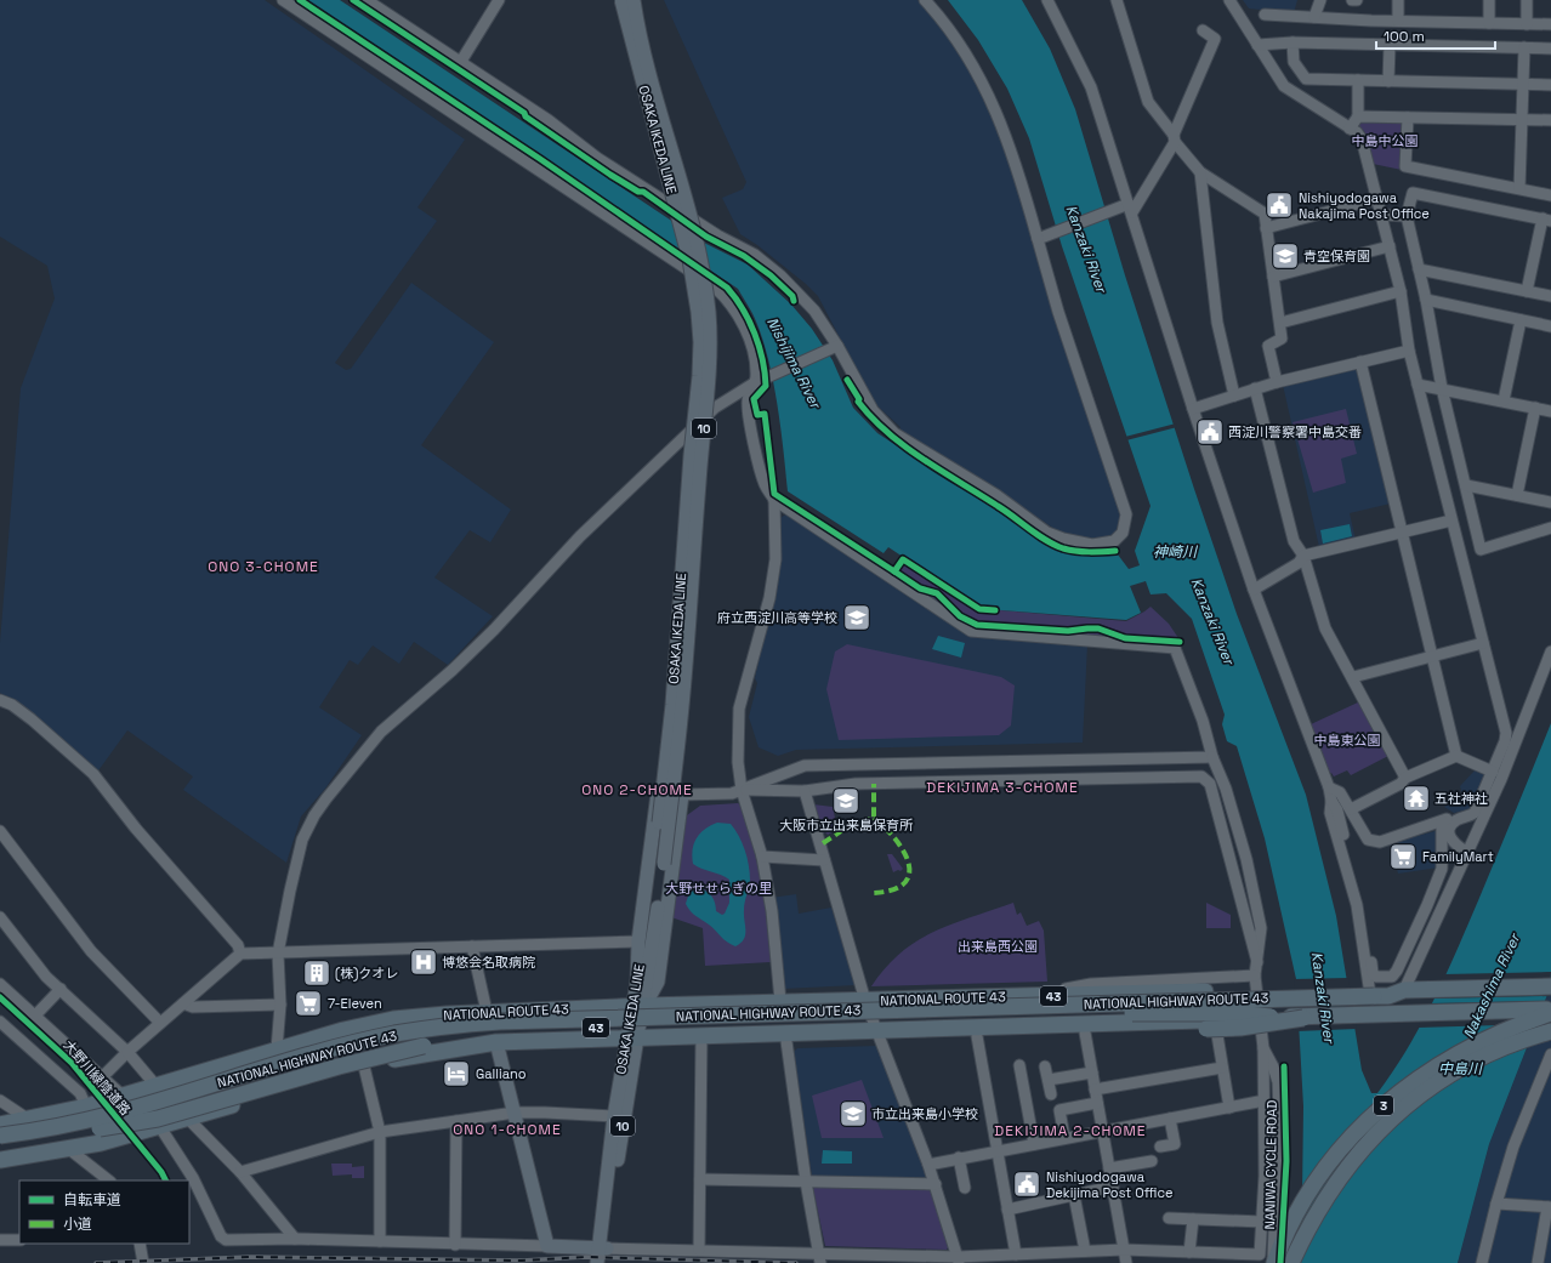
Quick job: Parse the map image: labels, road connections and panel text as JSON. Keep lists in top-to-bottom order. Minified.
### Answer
{"streets":{"highway":["43","NATIONAL ROUTE 43","NATIONAL HIGHWAY ROUTE 43","3"],"main road":["OSAKA IKEDA LINE","10"],"cycle path":["大野川緑陰道路","NANIWA CYCLE ROAD"]},"crossings":[["OSAKA IKEDA LINE","43"],["OSAKA IKEDA LINE","NATIONAL ROUTE 43"],["43","NATIONAL HIGHWAY ROUTE 43"],["NATIONAL ROUTE 43","NATIONAL HIGHWAY ROUTE 43"]],"districts":["ONO 3-CHOME","DEKIJIMA 3-CHOME","ONO 2-CHOME","ONO 1-CHOME","DEKIJIMA 2-CHOME"],"water":["Kanzaki River","Nishijima River","神崎川","Nakashima River","中島川"],"parks":["中島中公園","中島東公園","大野せせらぎの里","出来島西公園"],"places":{"public building":["Nishiyodogawa Nakajima Post Office","西淀川警察署中島交番","Nishiyodogawa Dekijima Post Office"],"school or university":["青空保育園","府立西淀川高等学校","大阪市立出来島保育所","市立出来島小学校"],"temple":["五社神社"],"supermarket":["FamilyMart","7-Eleven"],"hospital":["博悠会名取病院"],"building":["(株)クオレ"],"hotel":["Galliano"]},"legend":["自転車道","小道"],"scale_bar":"100 m"}
